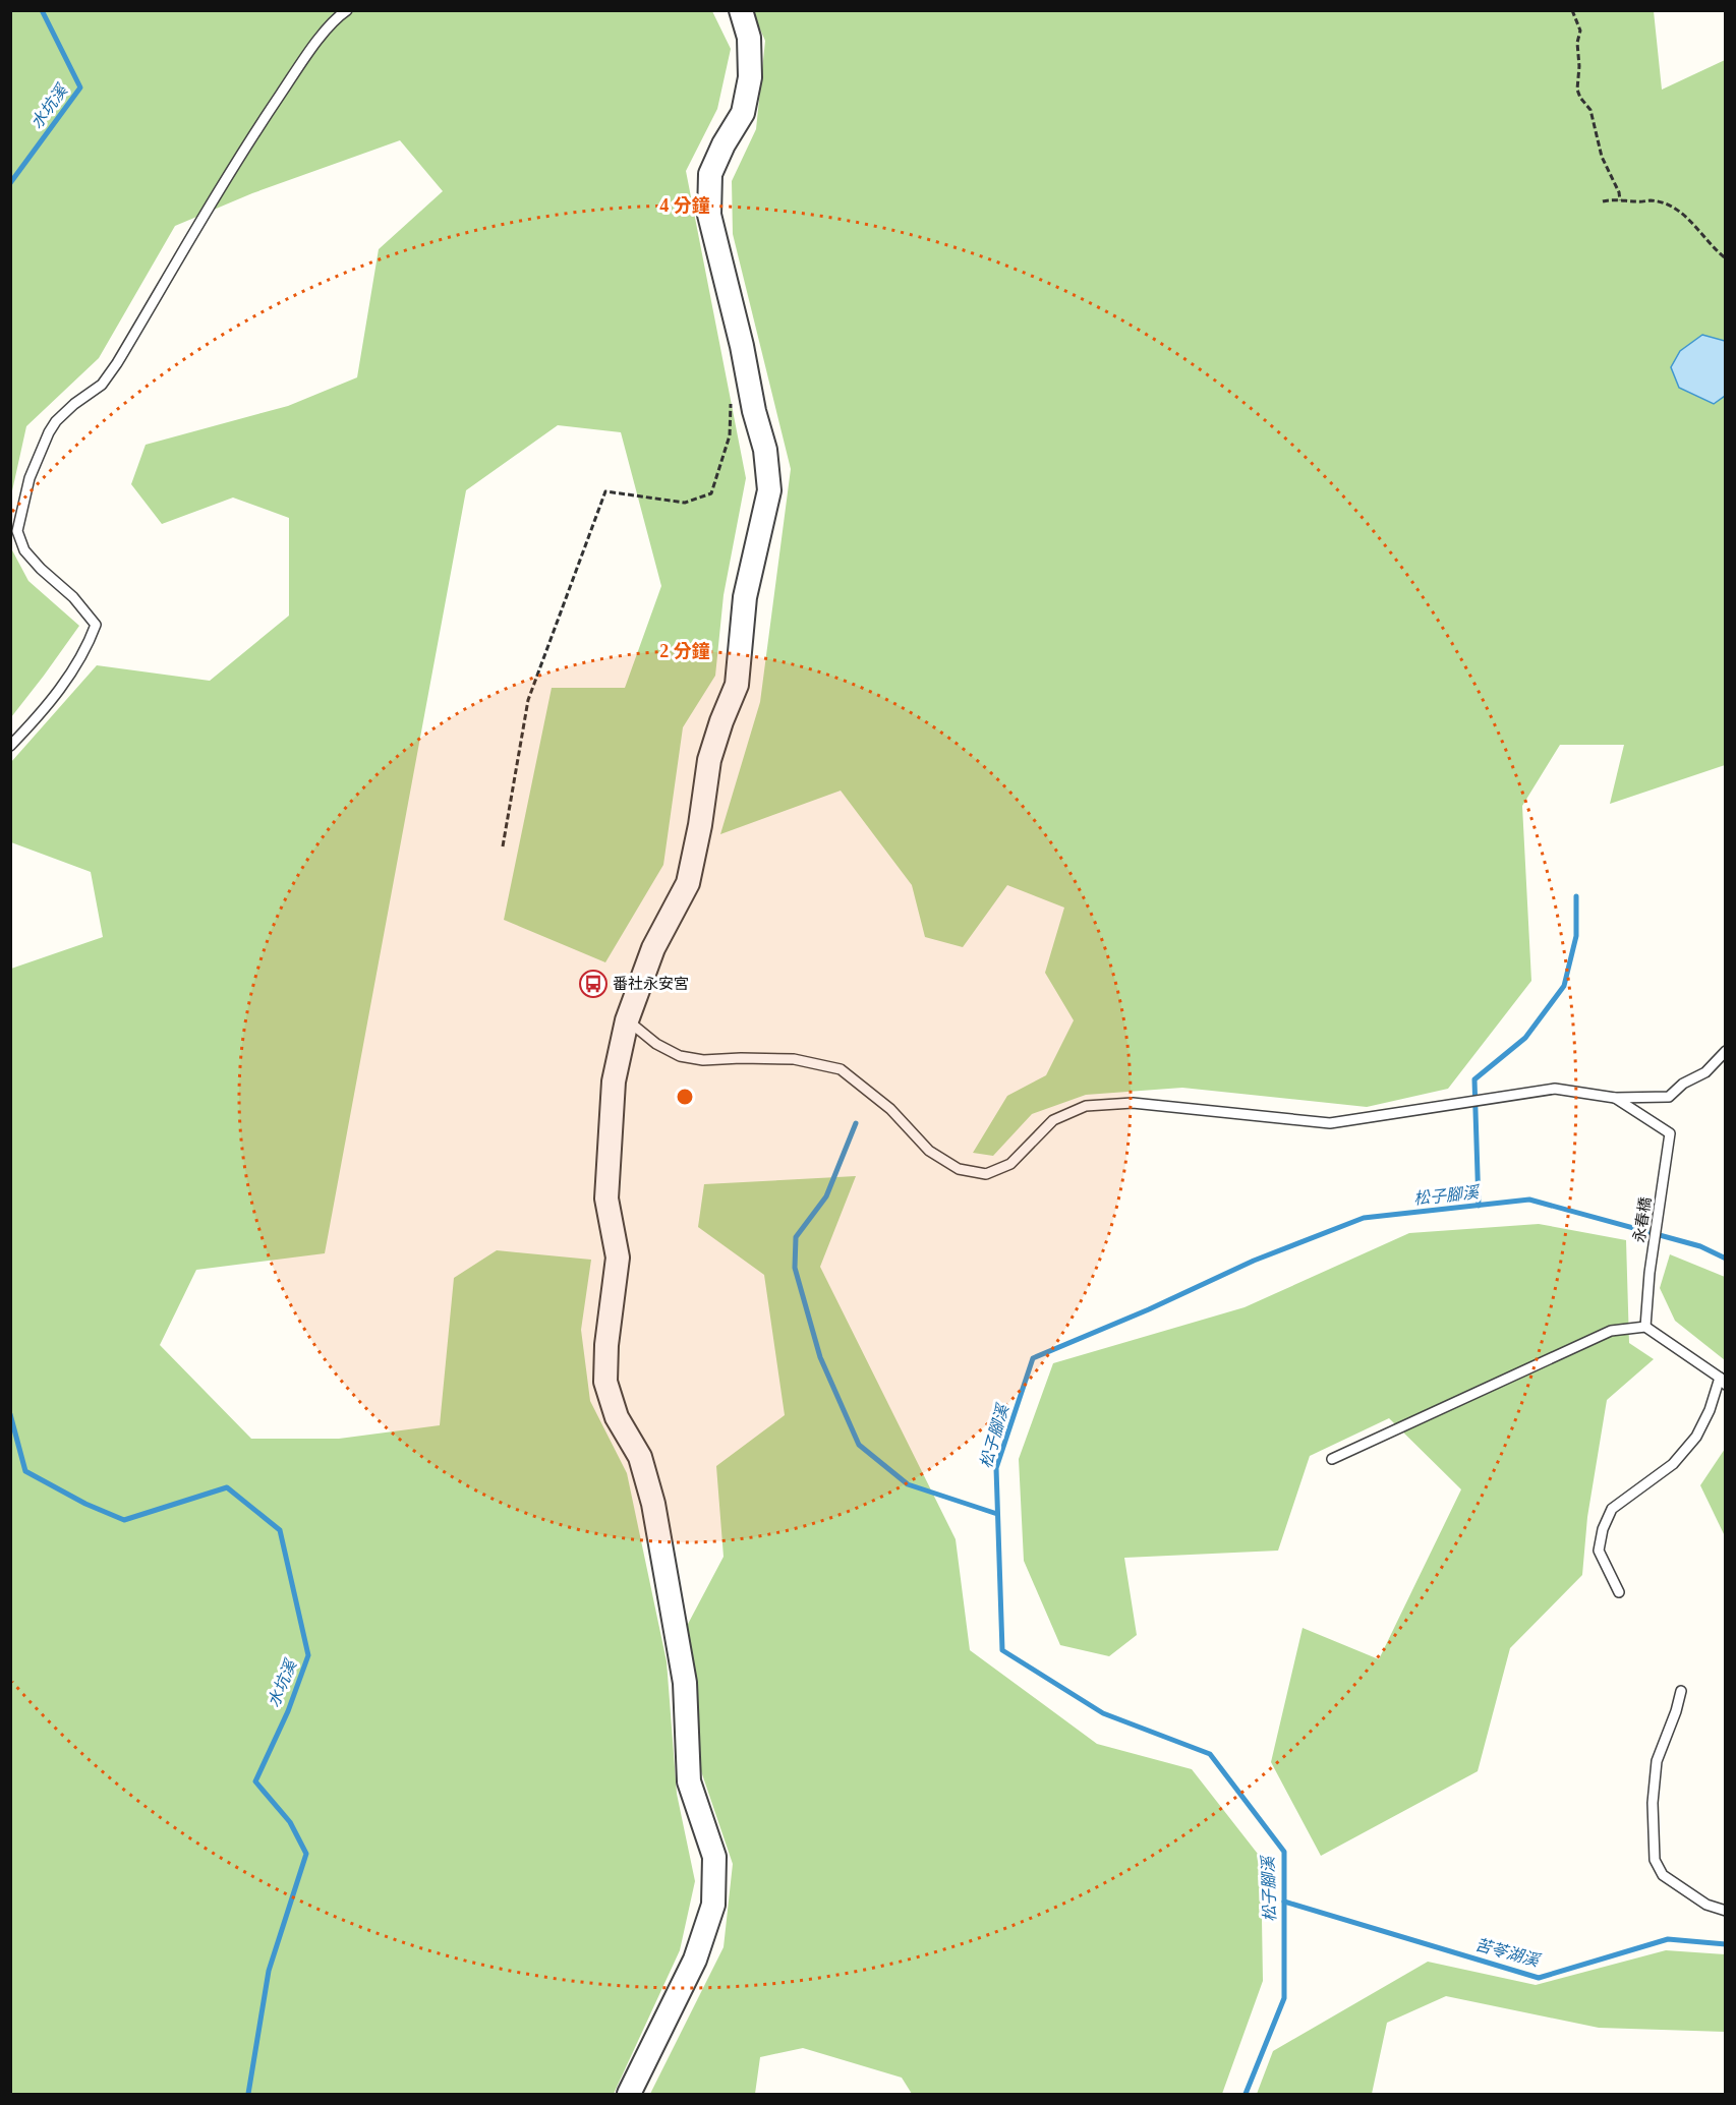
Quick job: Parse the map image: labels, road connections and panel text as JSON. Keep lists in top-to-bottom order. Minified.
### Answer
{"streets":{"lane":["永春橋"]},"water":["水坑溪","松子腳溪","苦苓湖溪"],"places":{"bus stop":["番社永安宮"]},"rings":["4 分鐘","2 分鐘"]}
